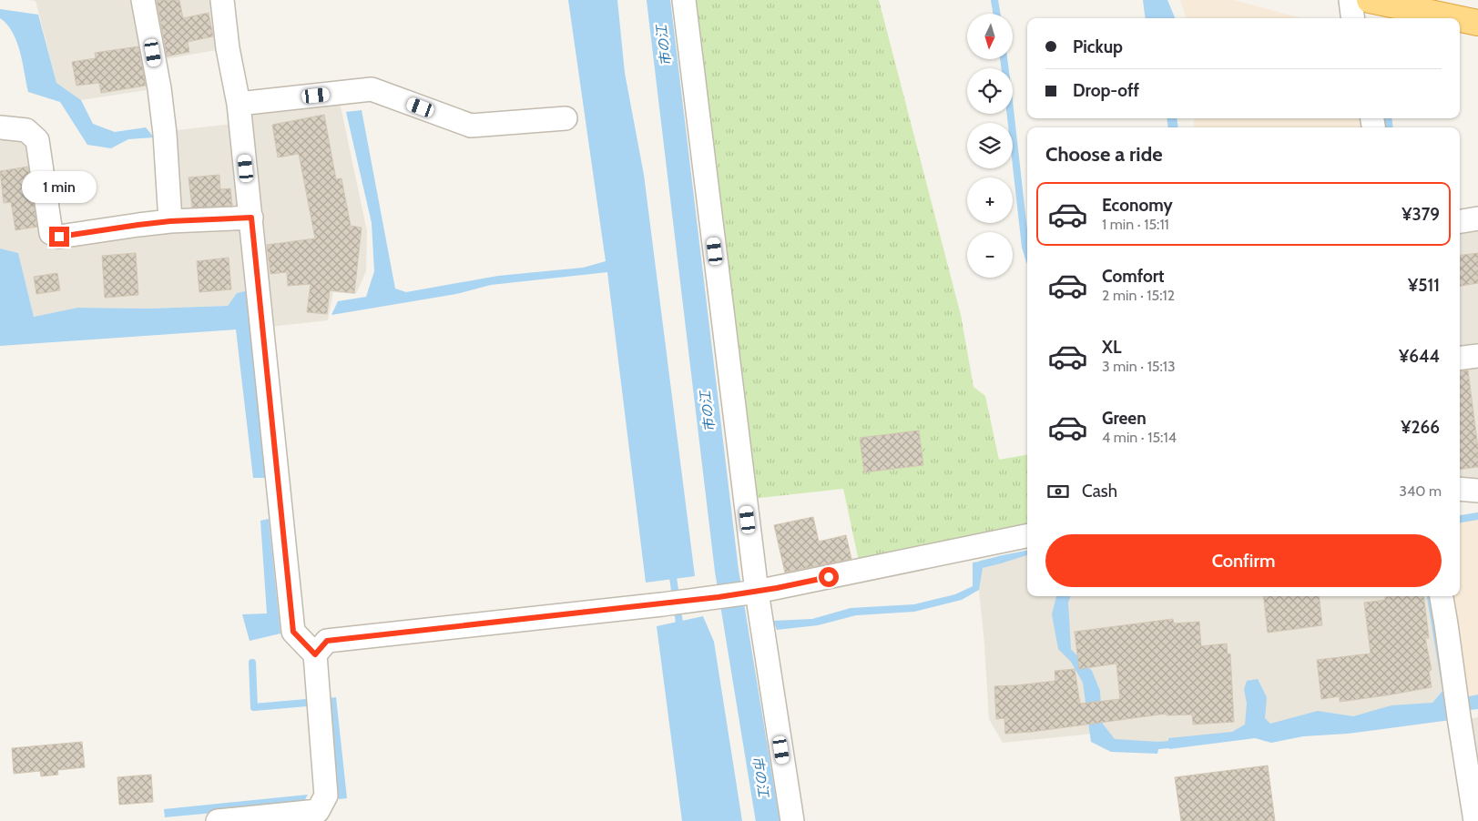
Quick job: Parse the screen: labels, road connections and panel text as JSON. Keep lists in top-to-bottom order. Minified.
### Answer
{"water":["市の江"],"north":"bottom","page":{"map_buttons":["+","−"],"banner":["Pickup","Drop-off"],"heading":"Choose a ride","bubble":"1 min","list":[{"name":"Economy","note":"1 min · 15:11","value":"¥379"},{"name":"Comfort","note":"2 min · 15:12","value":"¥511"},{"name":"XL","note":"3 min · 15:13","value":"¥644"},{"name":"Green","note":"4 min · 15:14","value":"¥266"}],"pay":["Cash","340 m"],"buttons":"Confirm"}}
